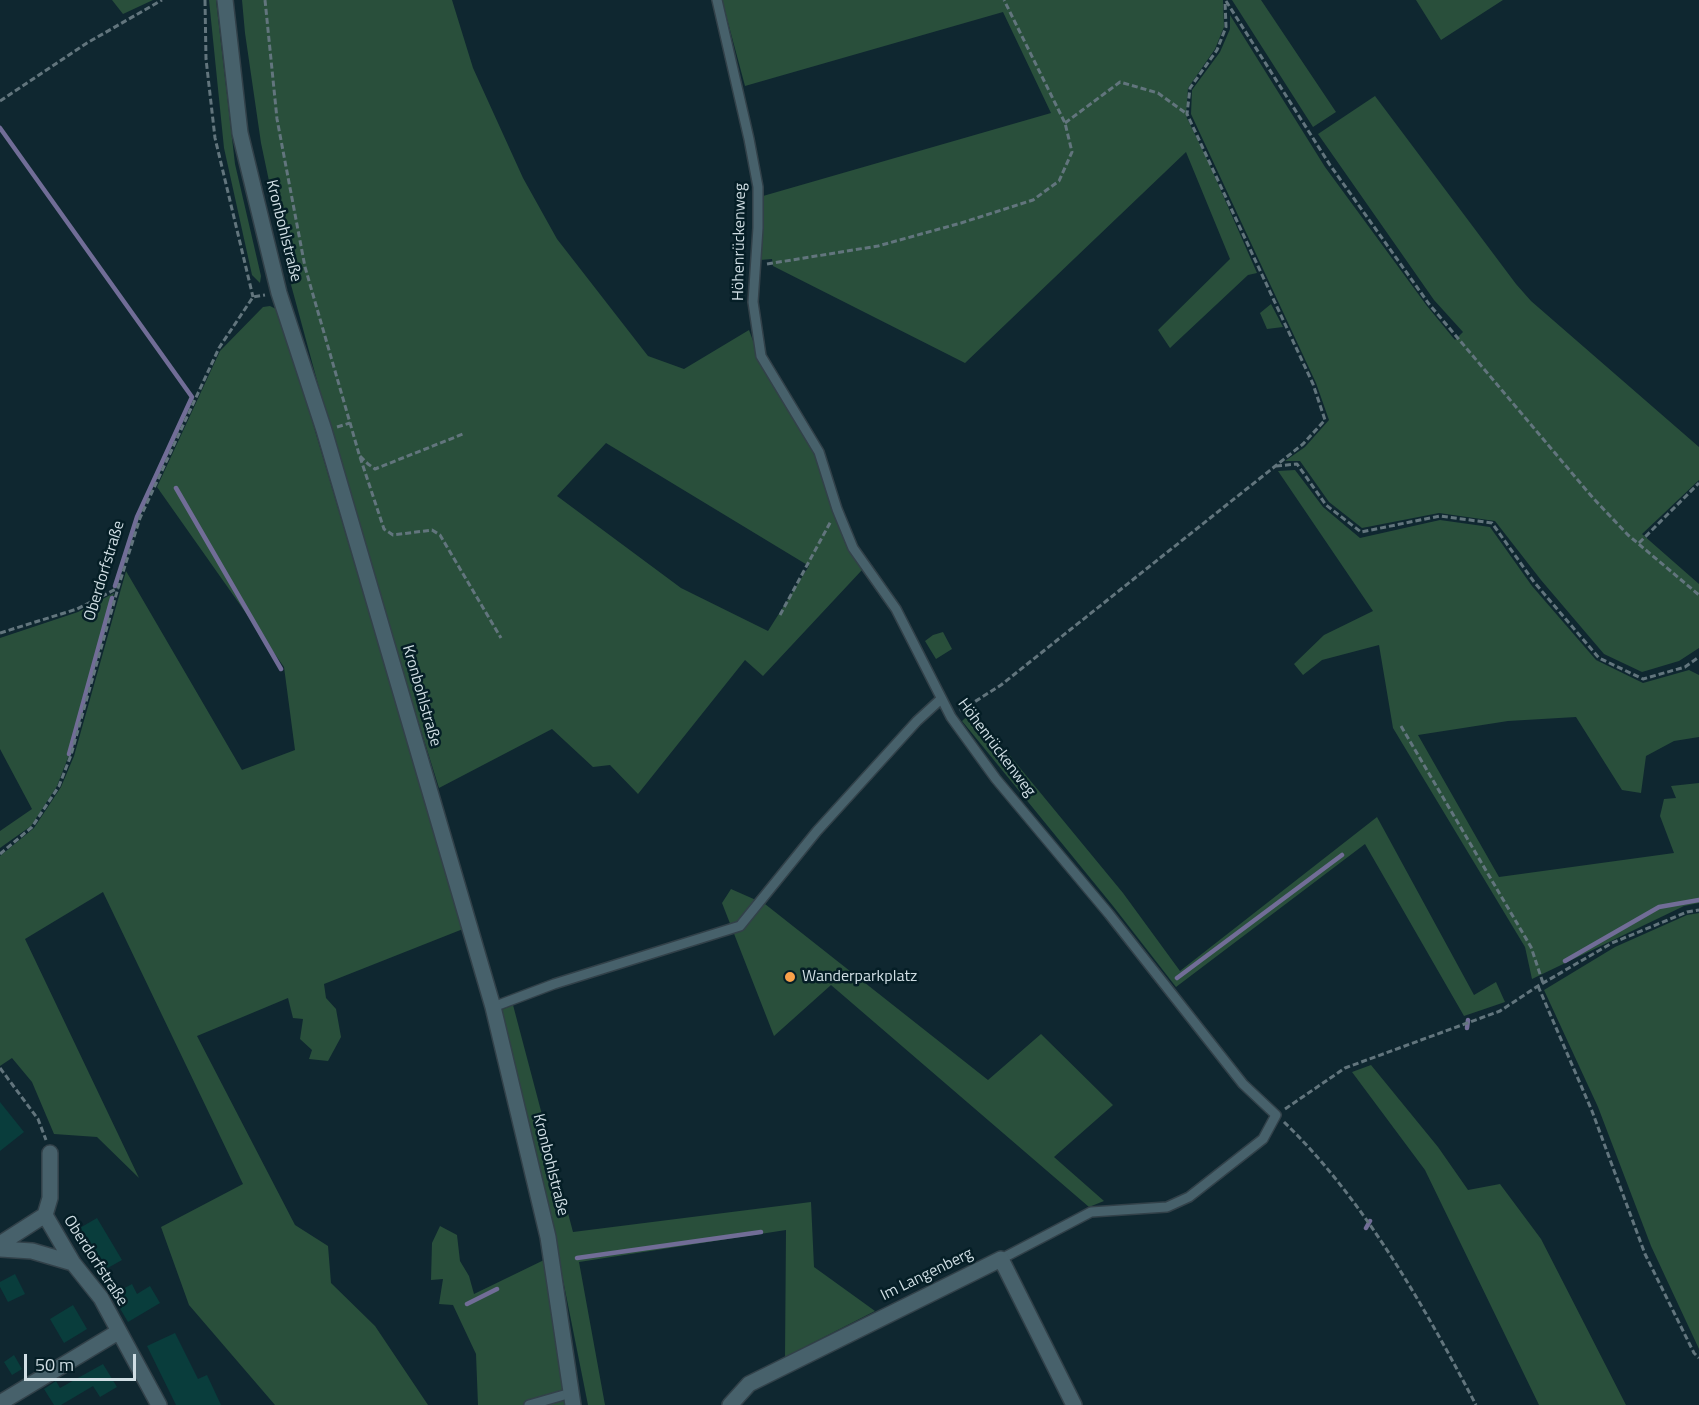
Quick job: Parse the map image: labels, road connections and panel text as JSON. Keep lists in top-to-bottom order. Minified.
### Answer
{"streets":{"main road":["Kronbohlstraße","Oberdorfstraße","Im Langenberg"],"lane":["Höhenrückenweg"]},"places":["Wanderparkplatz"],"scale_bar":"50 m"}
